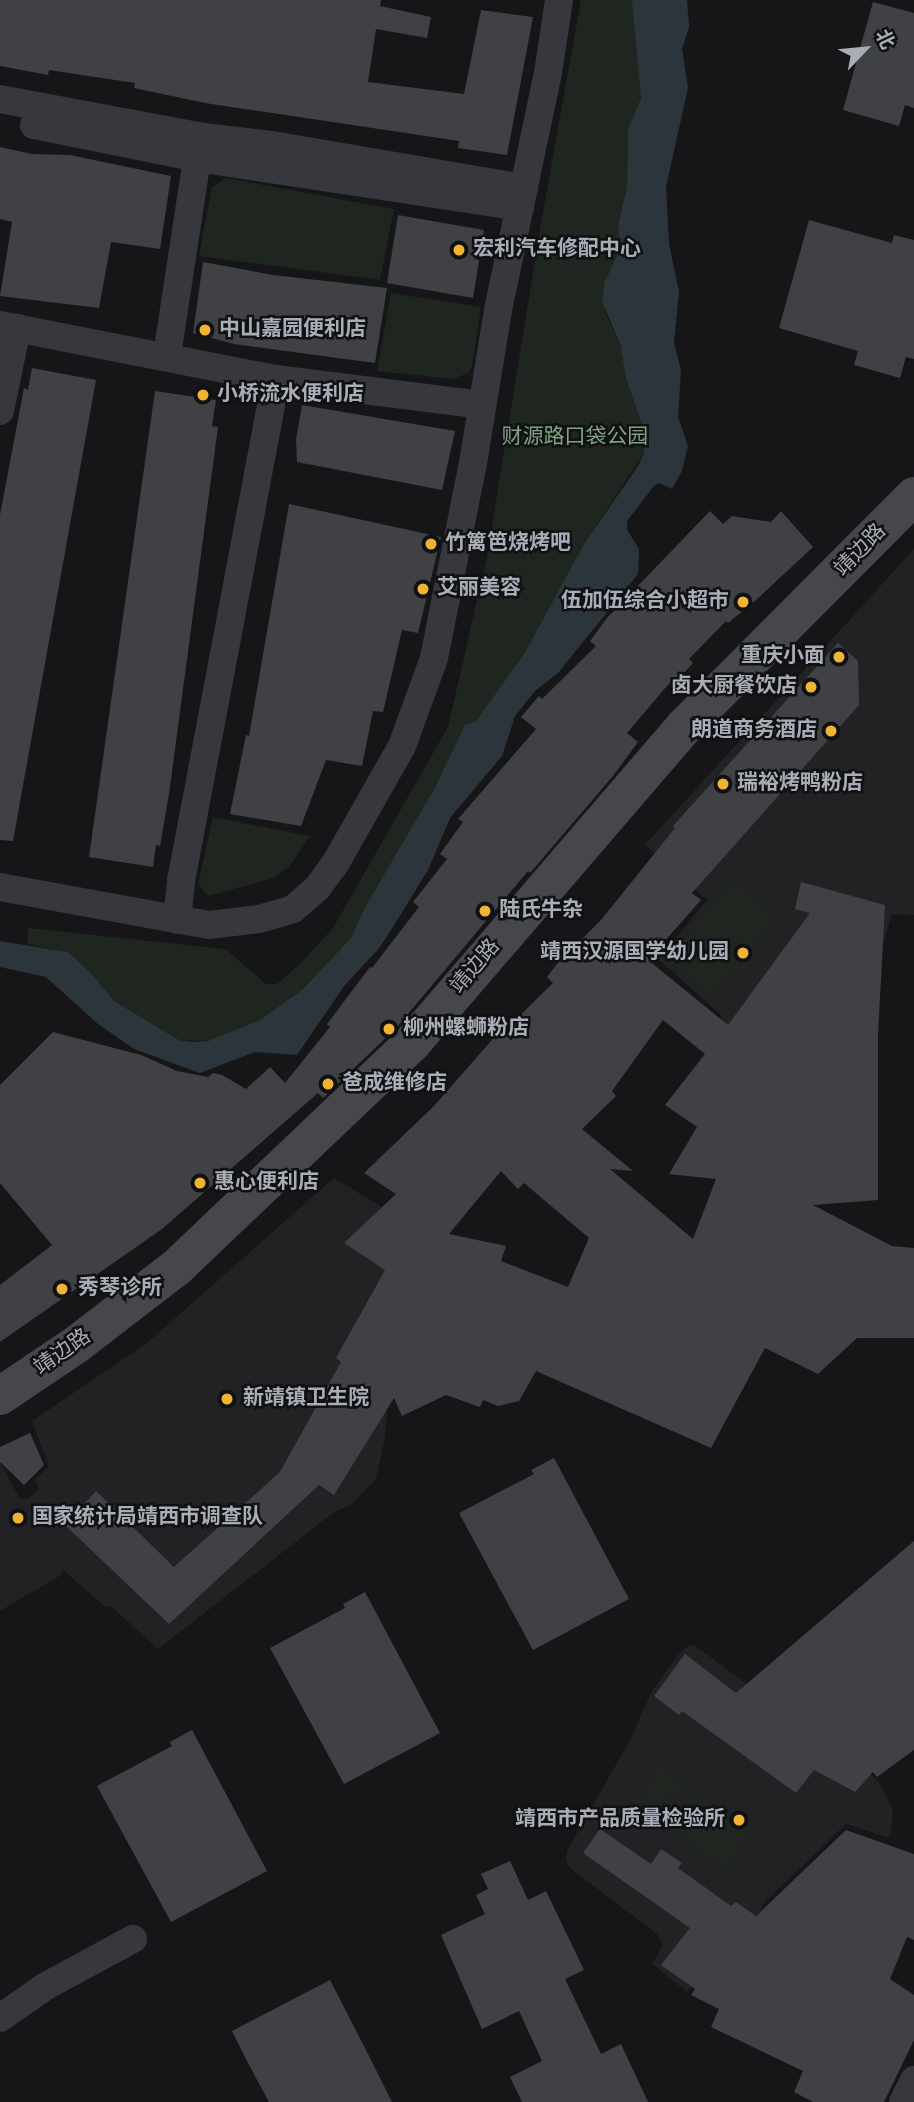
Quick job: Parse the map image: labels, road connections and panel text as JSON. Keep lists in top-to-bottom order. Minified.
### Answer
{"streets":{"main road":["靖边路"]},"parks":["财源路口袋公园"],"places":["宏利汽车修配中心","中山嘉园便利店","小桥流水便利店","竹篱笆烧烤吧","艾丽美容","伍加伍综合小超市","重庆小面","卤大厨餐饮店","朗道商务酒店","瑞裕烤鸭粉店","陆氏牛杂","靖西汉源国学幼儿园","柳州螺蛳粉店","爸成维修店","惠心便利店","秀琴诊所","新靖镇卫生院","国家统计局靖西市调查队","靖西市产品质量检验所"],"north":"top right"}
